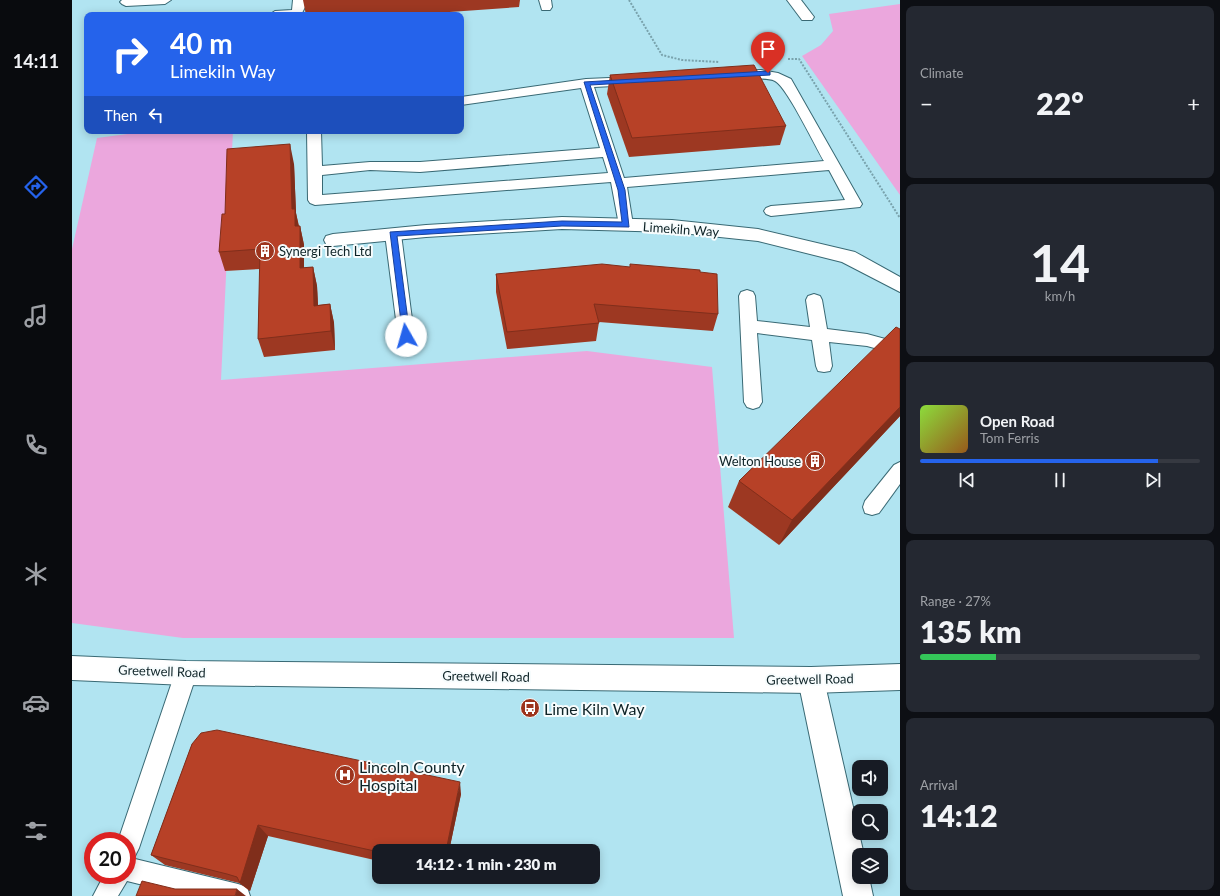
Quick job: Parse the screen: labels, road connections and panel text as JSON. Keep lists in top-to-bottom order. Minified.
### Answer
{"streets":{"street":["Limekiln Way","Greetwell Road"]},"places":{"building":["Synergi Tech Ltd","Welton House"],"bus stop":["Lime Kiln Way"],"hospital":["Lincoln County Hospital"]},"page":{"tabs":"14:11","tile":["Climate",["14","km/h"],["Range · 27%","135 km"],["Arrival","14:12"]],"turn":["40 m","Limekiln Way"],"heat":["−","22°","+"],"then":"Then","song":["Open Road","Tom Ferris"],"limit":"20","trip":"14:12 · 1 min · 230 m"}}
